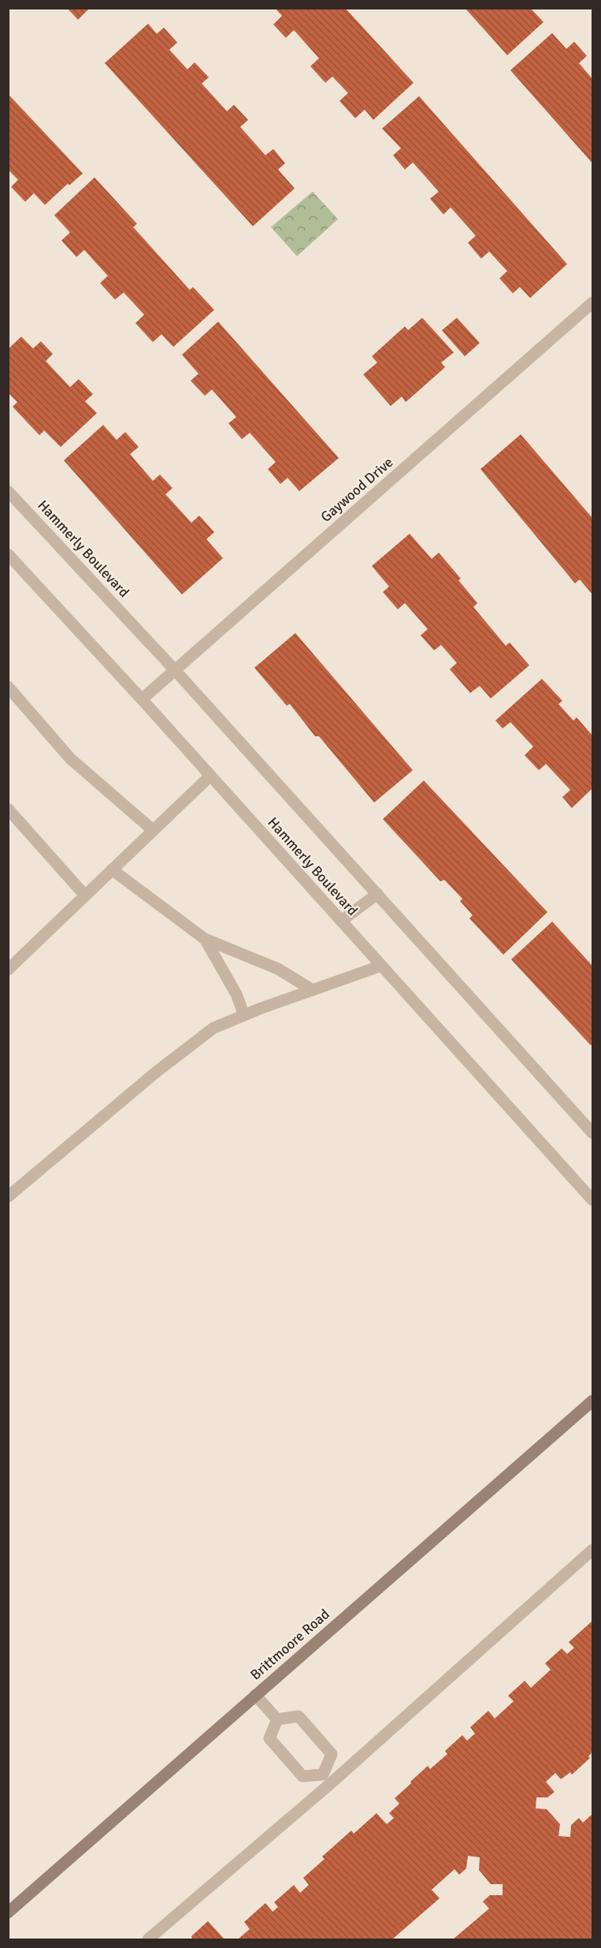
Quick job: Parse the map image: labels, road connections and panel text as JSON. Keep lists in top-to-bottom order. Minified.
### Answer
{"streets":{"main road":["Brittmoore Road"],"street":["Gaywood Drive","Hammerly Boulevard"]},"crossings":[["Gaywood Drive","Hammerly Boulevard"]]}
